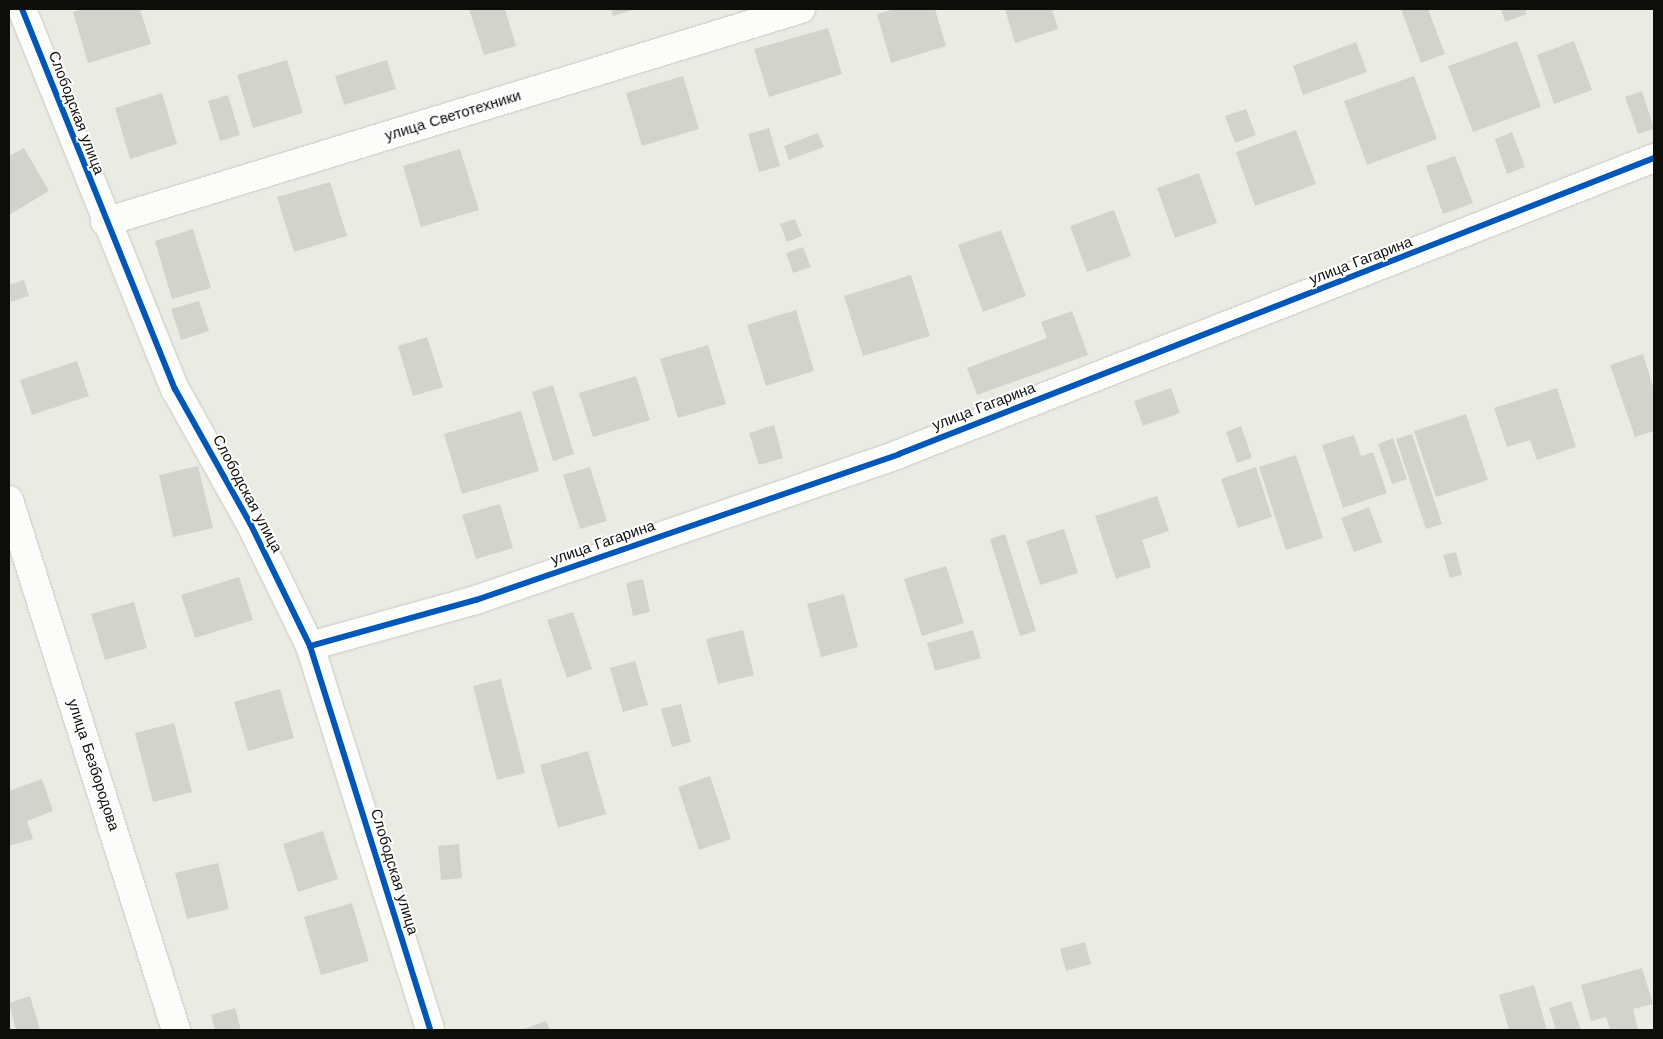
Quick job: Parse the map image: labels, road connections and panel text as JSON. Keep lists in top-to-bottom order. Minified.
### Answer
{"streets":{"street":["Слободская улица","улица Светотехники","улица Гагарина","улица Безбородова"]},"crossings":[["Слободская улица","улица Светотехники"],["Слободская улица","улица Гагарина"]]}
